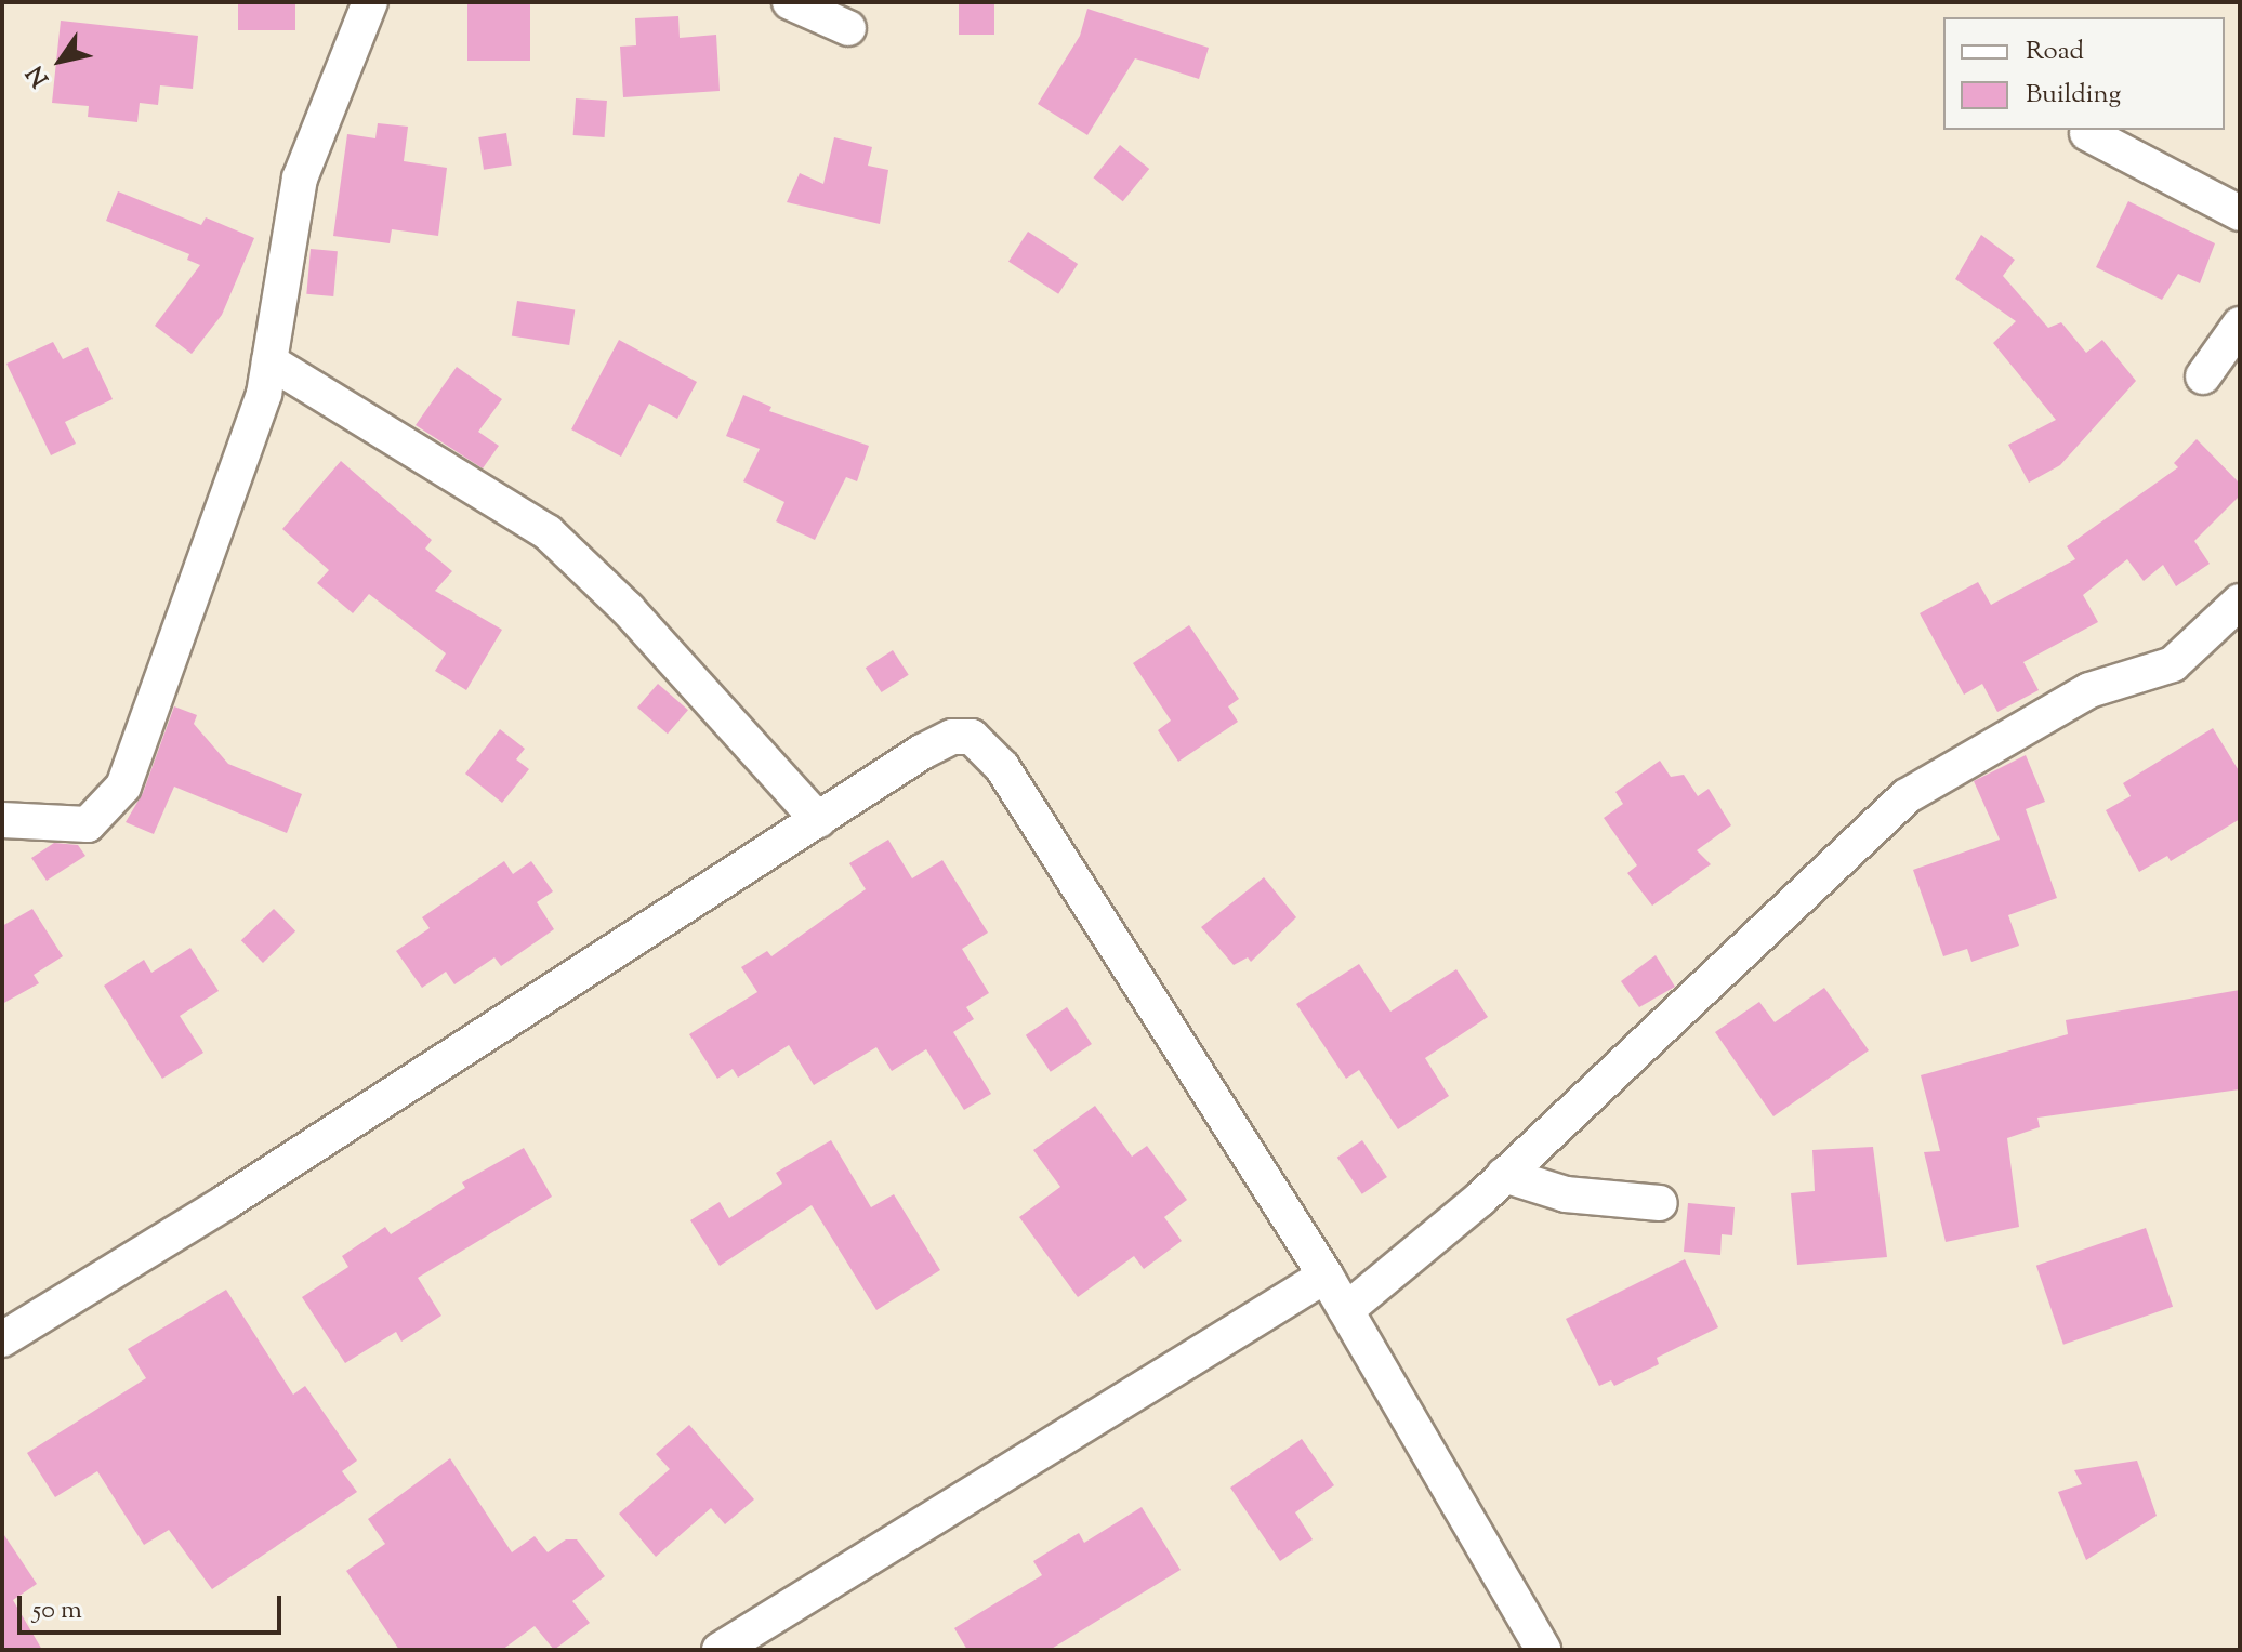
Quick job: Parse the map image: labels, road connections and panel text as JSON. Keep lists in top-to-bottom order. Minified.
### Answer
{"legend":["Road","Building"],"scale_bar":"50 m","north":"bottom left"}
